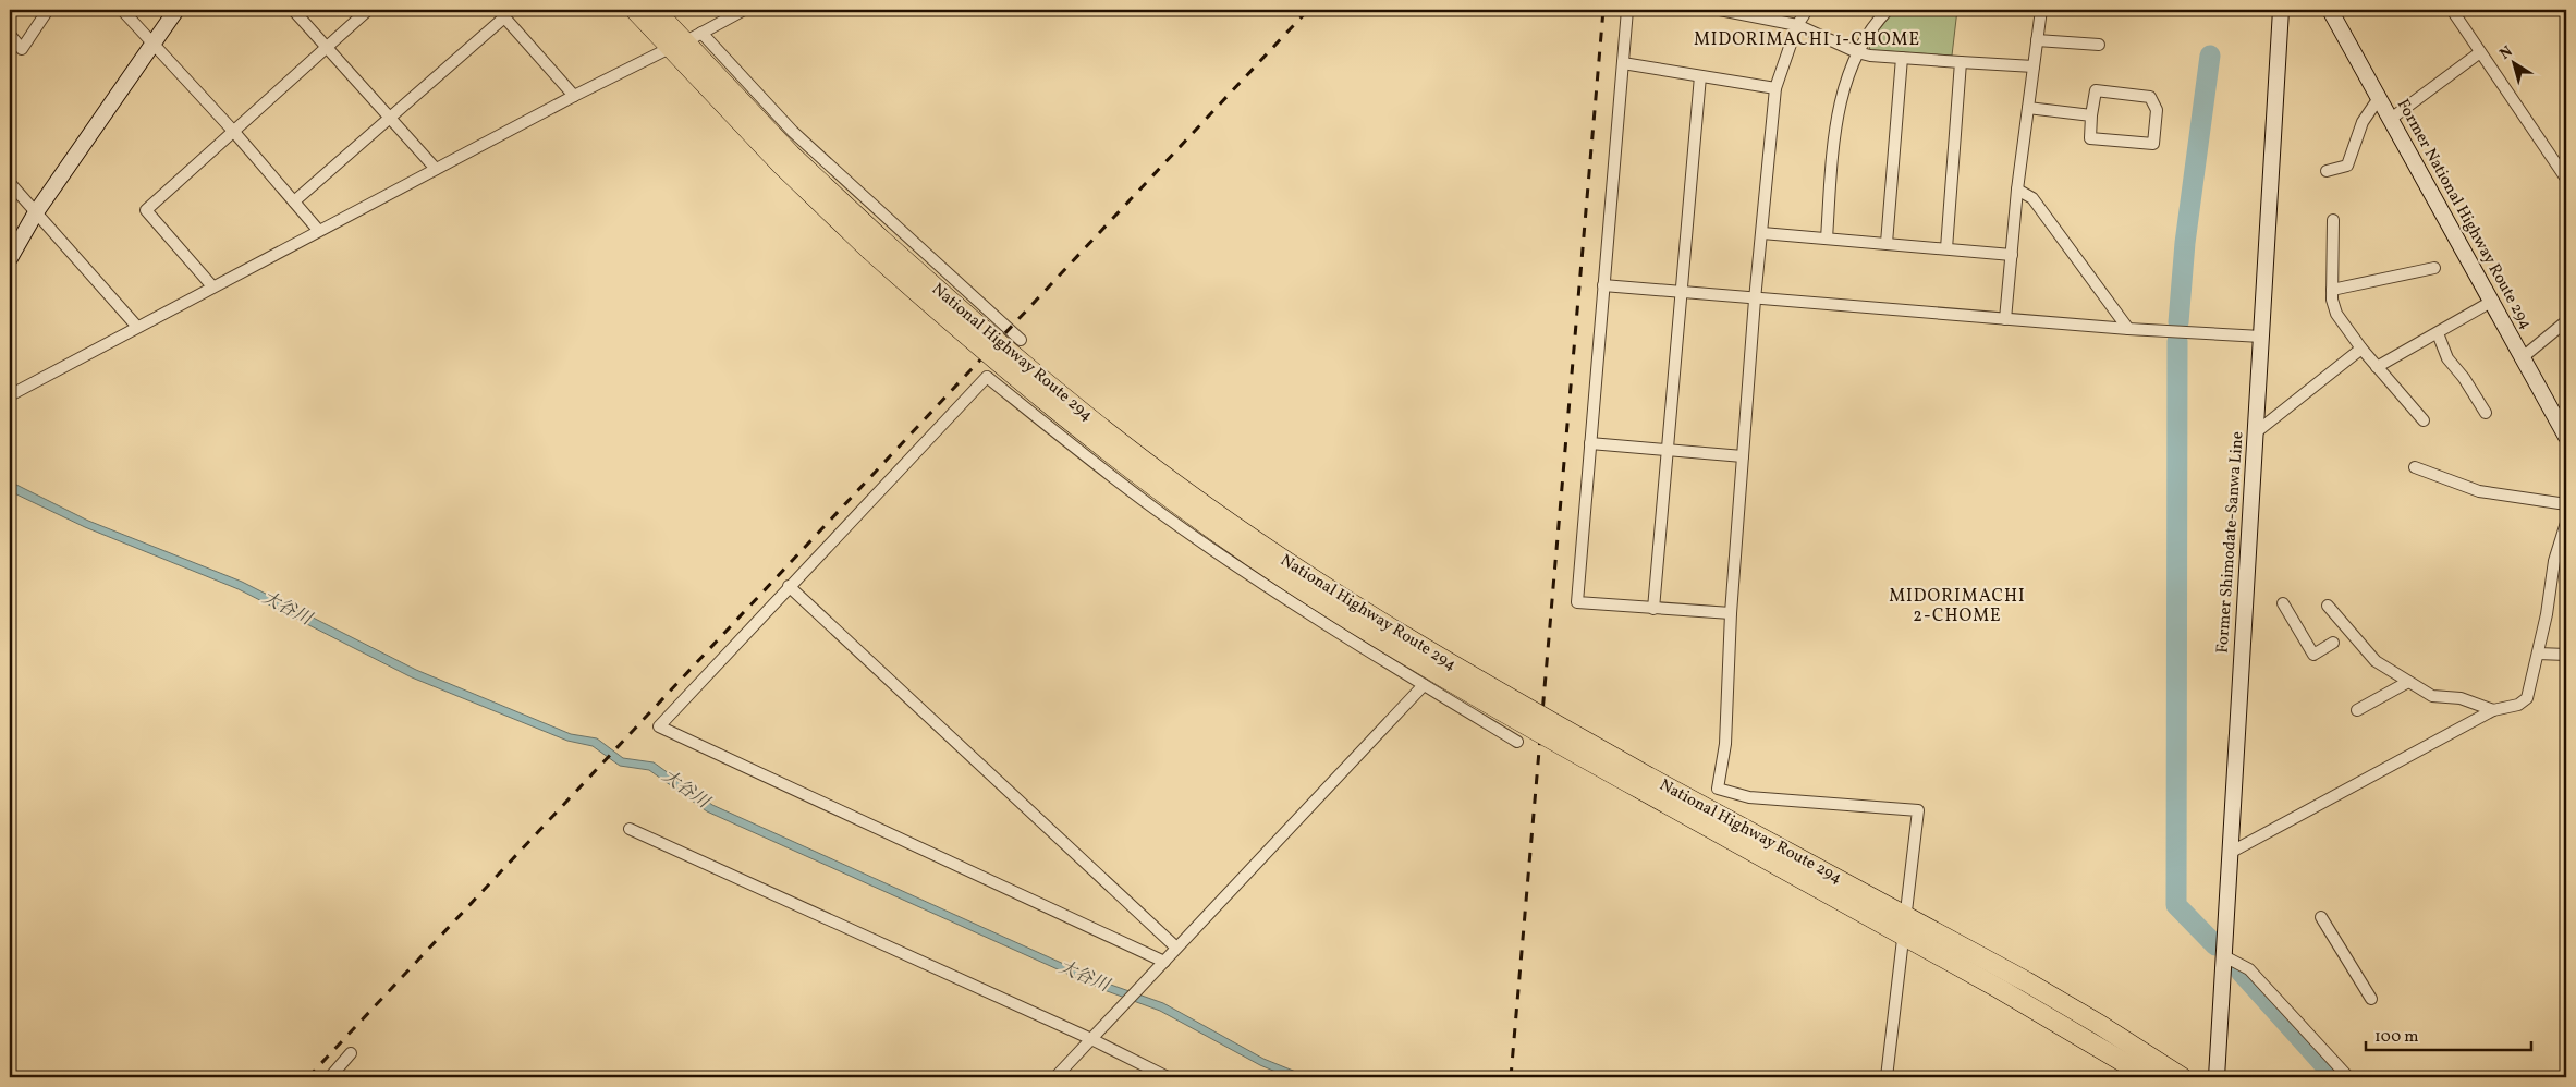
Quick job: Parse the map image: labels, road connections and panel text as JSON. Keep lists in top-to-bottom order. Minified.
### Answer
{"streets":{"highway":["National Highway Route 294"],"street":["Former National Highway Route 294","Former Shimodate-Sanwa Line"]},"districts":["MIDORIMACHI 1-CHOME","MIDORIMACHI 2-CHOME"],"water":["大谷川"],"scale_bar":"100 m","north":"top left"}
